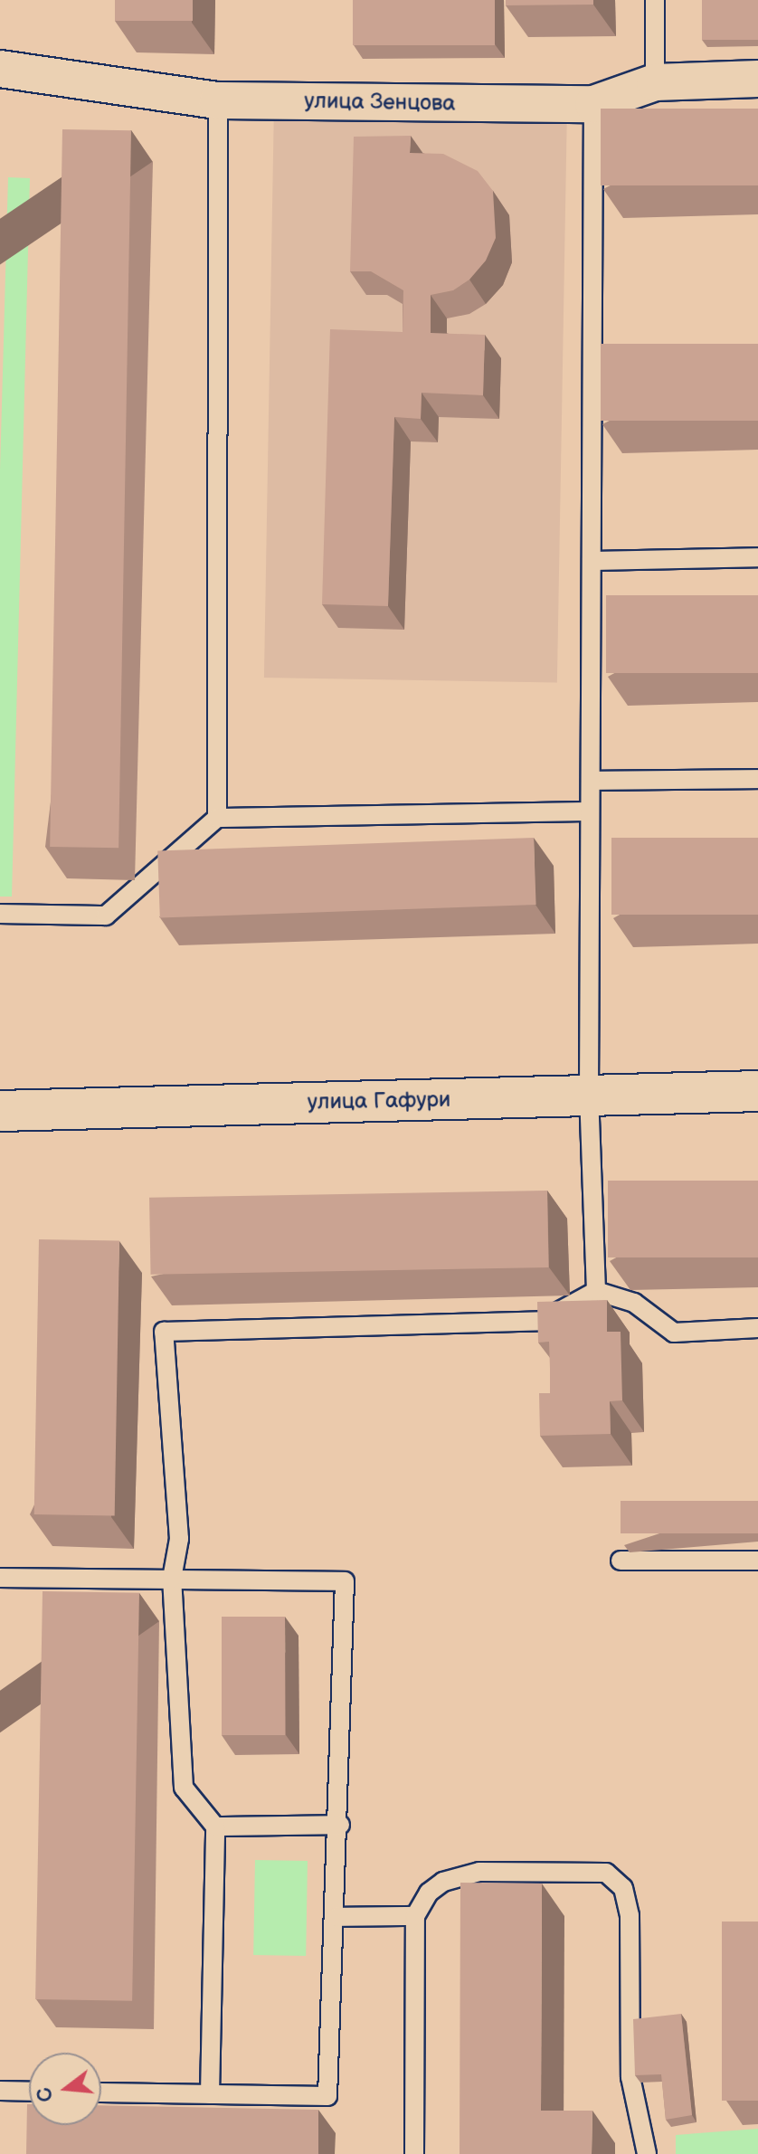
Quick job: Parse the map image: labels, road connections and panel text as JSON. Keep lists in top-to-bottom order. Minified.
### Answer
{"streets":{"main road":["улица Гафури"],"street":["улица Зенцова"]},"north":"left"}
